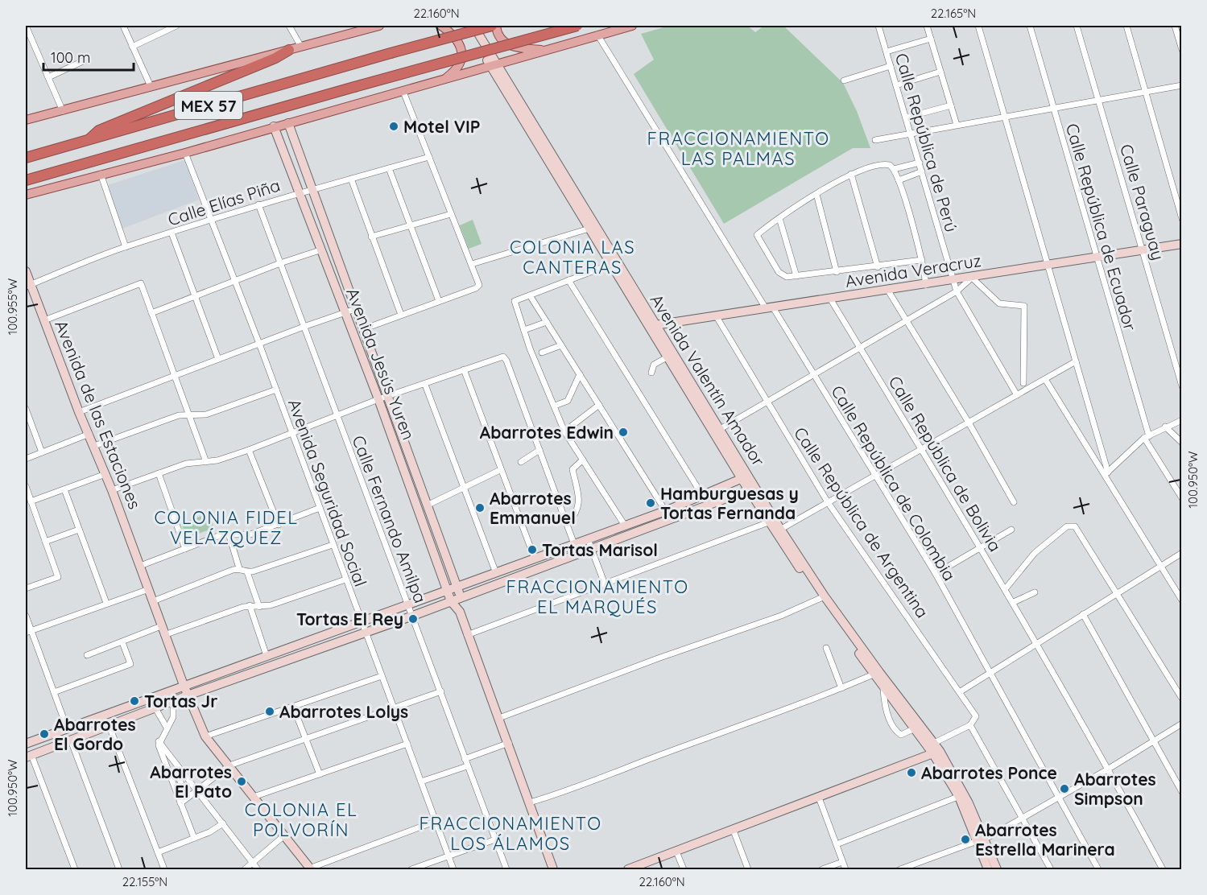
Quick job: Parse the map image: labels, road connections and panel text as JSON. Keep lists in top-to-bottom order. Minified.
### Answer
{"streets":{"highway":["MEX 57"],"street":["Calle República de Perú","Calle Elías Piña","Calle Paraguay","Calle República de Ecuador","Avenida Veracruz","Avenida Jesús Yuren","Avenida Valentín Amador","Avenida de las Estaciones","Calle República de Bolivia","Calle República de Colombia","Avenida Seguridad Social","Calle Fernando Amilpa","Calle República de Argentina"]},"crossings":[["Calle República de Perú","Avenida Veracruz"],["Calle Elías Piña","Avenida Jesús Yuren"],["Calle Elías Piña","Avenida de las Estaciones"],["Calle Elías Piña","Avenida Seguridad Social"],["Calle Elías Piña","Calle Fernando Amilpa"],["Calle Paraguay","Avenida Veracruz"],["Calle República de Ecuador","Avenida Veracruz"],["Avenida Veracruz","Avenida Valentín Amador"],["Avenida Veracruz","Calle República de Bolivia"],["Avenida Veracruz","Calle República de Colombia"],["Avenida Veracruz","Calle República de Argentina"]],"districts":["FRACCIONAMIENTO LAS PALMAS","COLONIA LAS CANTERAS","COLONIA FIDEL VELÁZQUEZ","FRACCIONAMIENTO EL MARQUÉS","COLONIA EL POLVORÍN","FRACCIONAMIENTO LOS ÁLAMOS"],"places":["Motel VIP","Abarrotes Edwin","Hamburguesas y Tortas Fernanda","Abarrotes Emmanuel","Tortas Marisol","Tortas El Rey","Tortas Jr","Abarrotes Lolys","Abarrotes El Gordo","Abarrotes Ponce","Abarrotes El Pato","Abarrotes Simpson","Abarrotes Estrella Marinera"],"scale_bar":"100 m","coordinates":["22.160°N","22.165°N","100.955°W","100.950°W","22.155°N"]}
